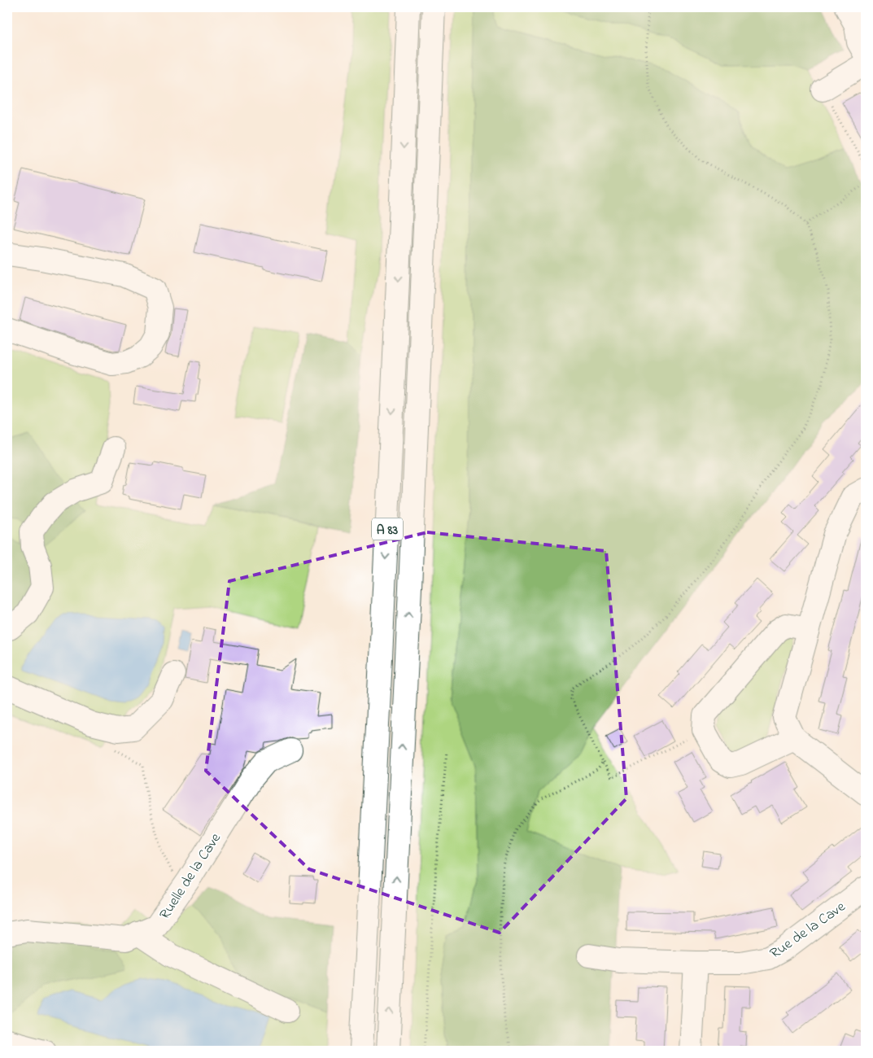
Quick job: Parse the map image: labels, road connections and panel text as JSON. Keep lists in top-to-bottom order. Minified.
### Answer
{"streets":{"main road":["A 83","Ruelle de la Cave","Rue de la Cave"]}}
